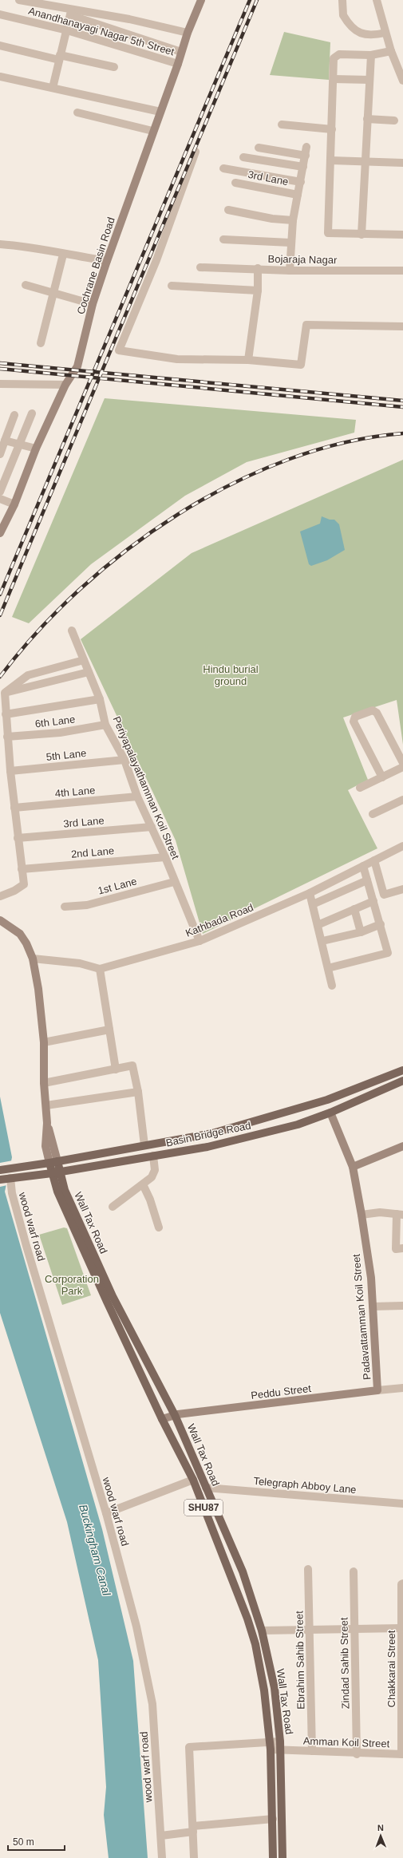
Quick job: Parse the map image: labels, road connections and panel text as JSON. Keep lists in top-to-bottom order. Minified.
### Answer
{"streets":{"main road":["Cochrane Basin Road","Basin Bridge Road","Wall Tax Road","Padavattamman Koil Street","Peddu Street","SHU87"],"street":["Anandhanayagi Nagar 5th Street","3rd Lane","Bojaraja Nagar","6th Lane","5th Lane","Periyapalayathamman Koil Street","4th Lane","2nd Lane","1st Lane","Kathbada Road","wood warf road","Telegraph Abboy Lane","Ebrahim Sahib Street","Zindad Sahib Street","Chakkarai Street","Amman Koil Street"]},"crossings":[["Anandhanayagi Nagar 5th Street","Cochrane Basin Road"],["3rd Lane","Periyapalayathamman Koil Street"],["6th Lane","Periyapalayathamman Koil Street"],["5th Lane","Periyapalayathamman Koil Street"],["Periyapalayathamman Koil Street","4th Lane"],["Periyapalayathamman Koil Street","2nd Lane"],["Periyapalayathamman Koil Street","1st Lane"],["Periyapalayathamman Koil Street","Kathbada Road"],["Basin Bridge Road","Wall Tax Road"],["Basin Bridge Road","wood warf road"],["Basin Bridge Road","Padavattamman Koil Street"],["Wall Tax Road","Peddu Street"],["Wall Tax Road","Telegraph Abboy Lane"],["Wall Tax Road","Amman Koil Street"],["Padavattamman Koil Street","Peddu Street"],["Ebrahim Sahib Street","Amman Koil Street"],["Zindad Sahib Street","Amman Koil Street"],["Chakkarai Street","Amman Koil Street"]],"water":["Buckingham Canal"],"parks":["Hindu burial ground","Corporation Park"],"scale_bar":"50 m","north":"top"}
